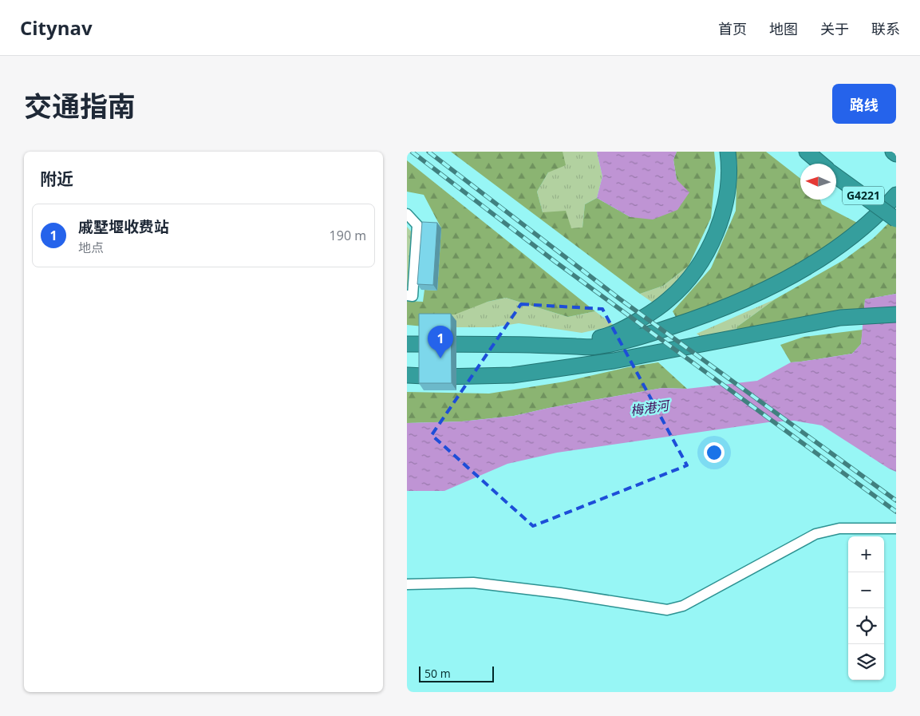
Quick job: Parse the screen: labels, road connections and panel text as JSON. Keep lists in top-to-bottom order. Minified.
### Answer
{"streets":{"highway":["G4221"]},"water":["梅港河"],"scale_bar":"50 m","north":"left","page":{"header":"Citynav","nav":["首页","地图","关于","联系"],"title":"交通指南","buttons":"路线","heading":"附近","list":[{"mark":"1","name":"戚墅堰收费站","note":"地点","value":"190 m"}],"pins":"1","map_buttons":["+","−"],"scale":"50 m"}}
